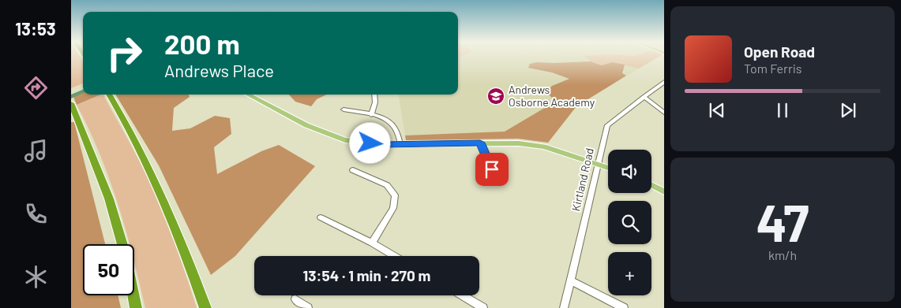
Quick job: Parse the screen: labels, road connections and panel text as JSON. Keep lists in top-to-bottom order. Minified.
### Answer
{"streets":{"street":["Kirtland Road"]},"places":{"school or university":["Andrews Osborne Academy"]},"page":{"tabs":"13:53","turn":["200 m","Andrews Place"],"song":["Open Road","Tom Ferris"],"map_buttons":"+","tile":["47","km/h"],"limit":"50","trip":"13:54 · 1 min · 270 m"}}
